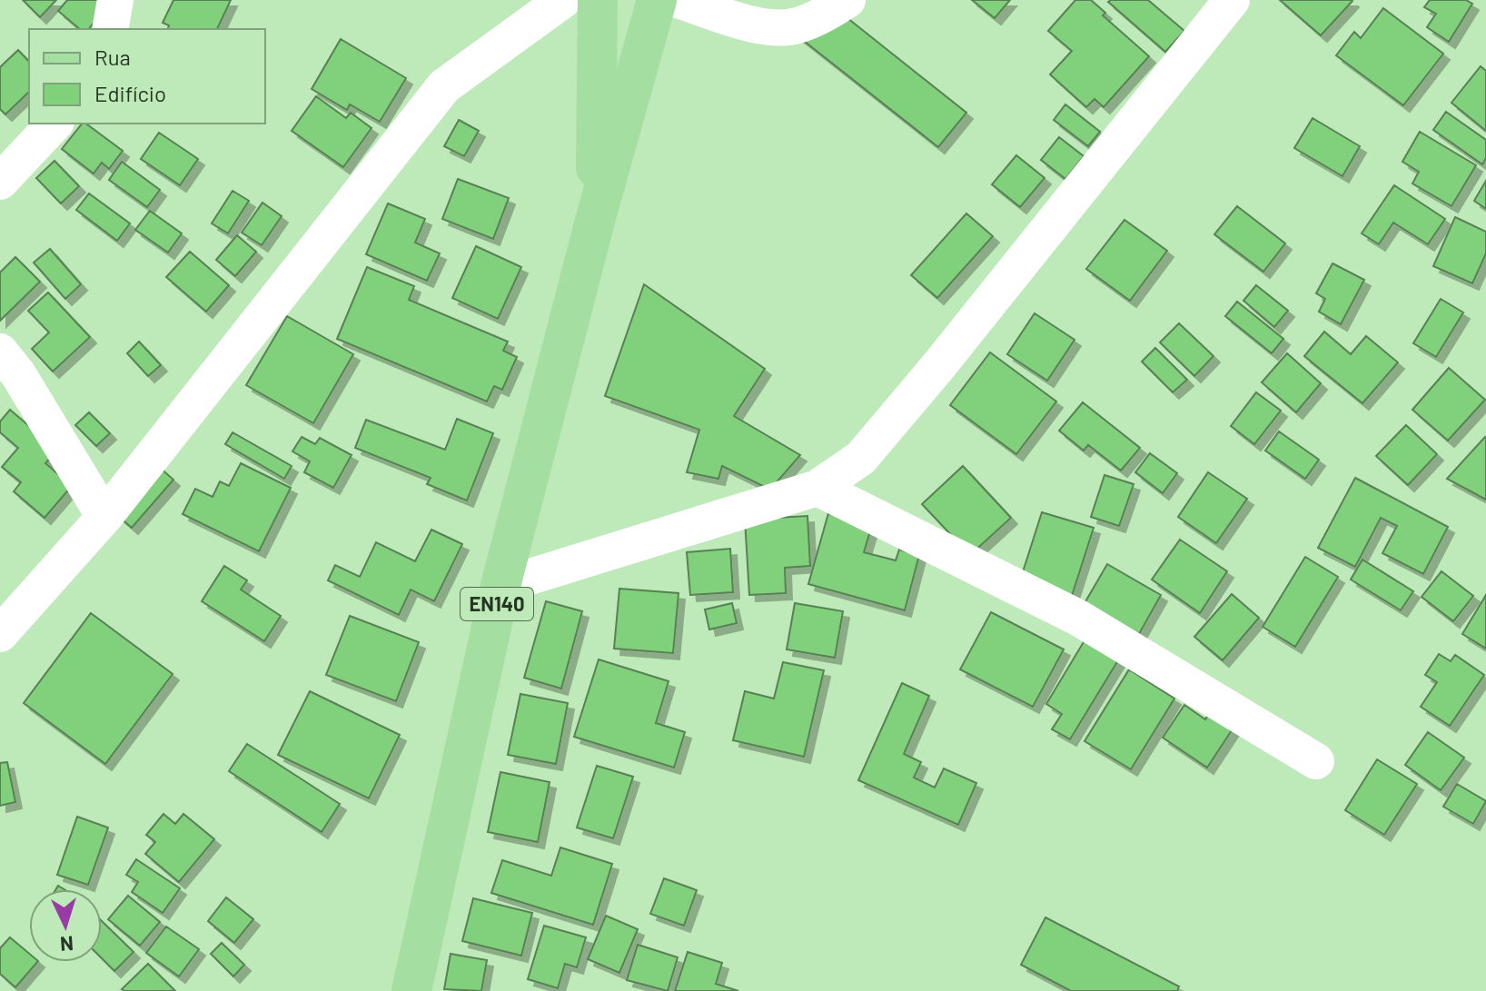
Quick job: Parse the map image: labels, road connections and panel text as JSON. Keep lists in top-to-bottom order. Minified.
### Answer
{"streets":{"main road":["EN140"]},"legend":["Rua","Edifício"],"north":"bottom"}
